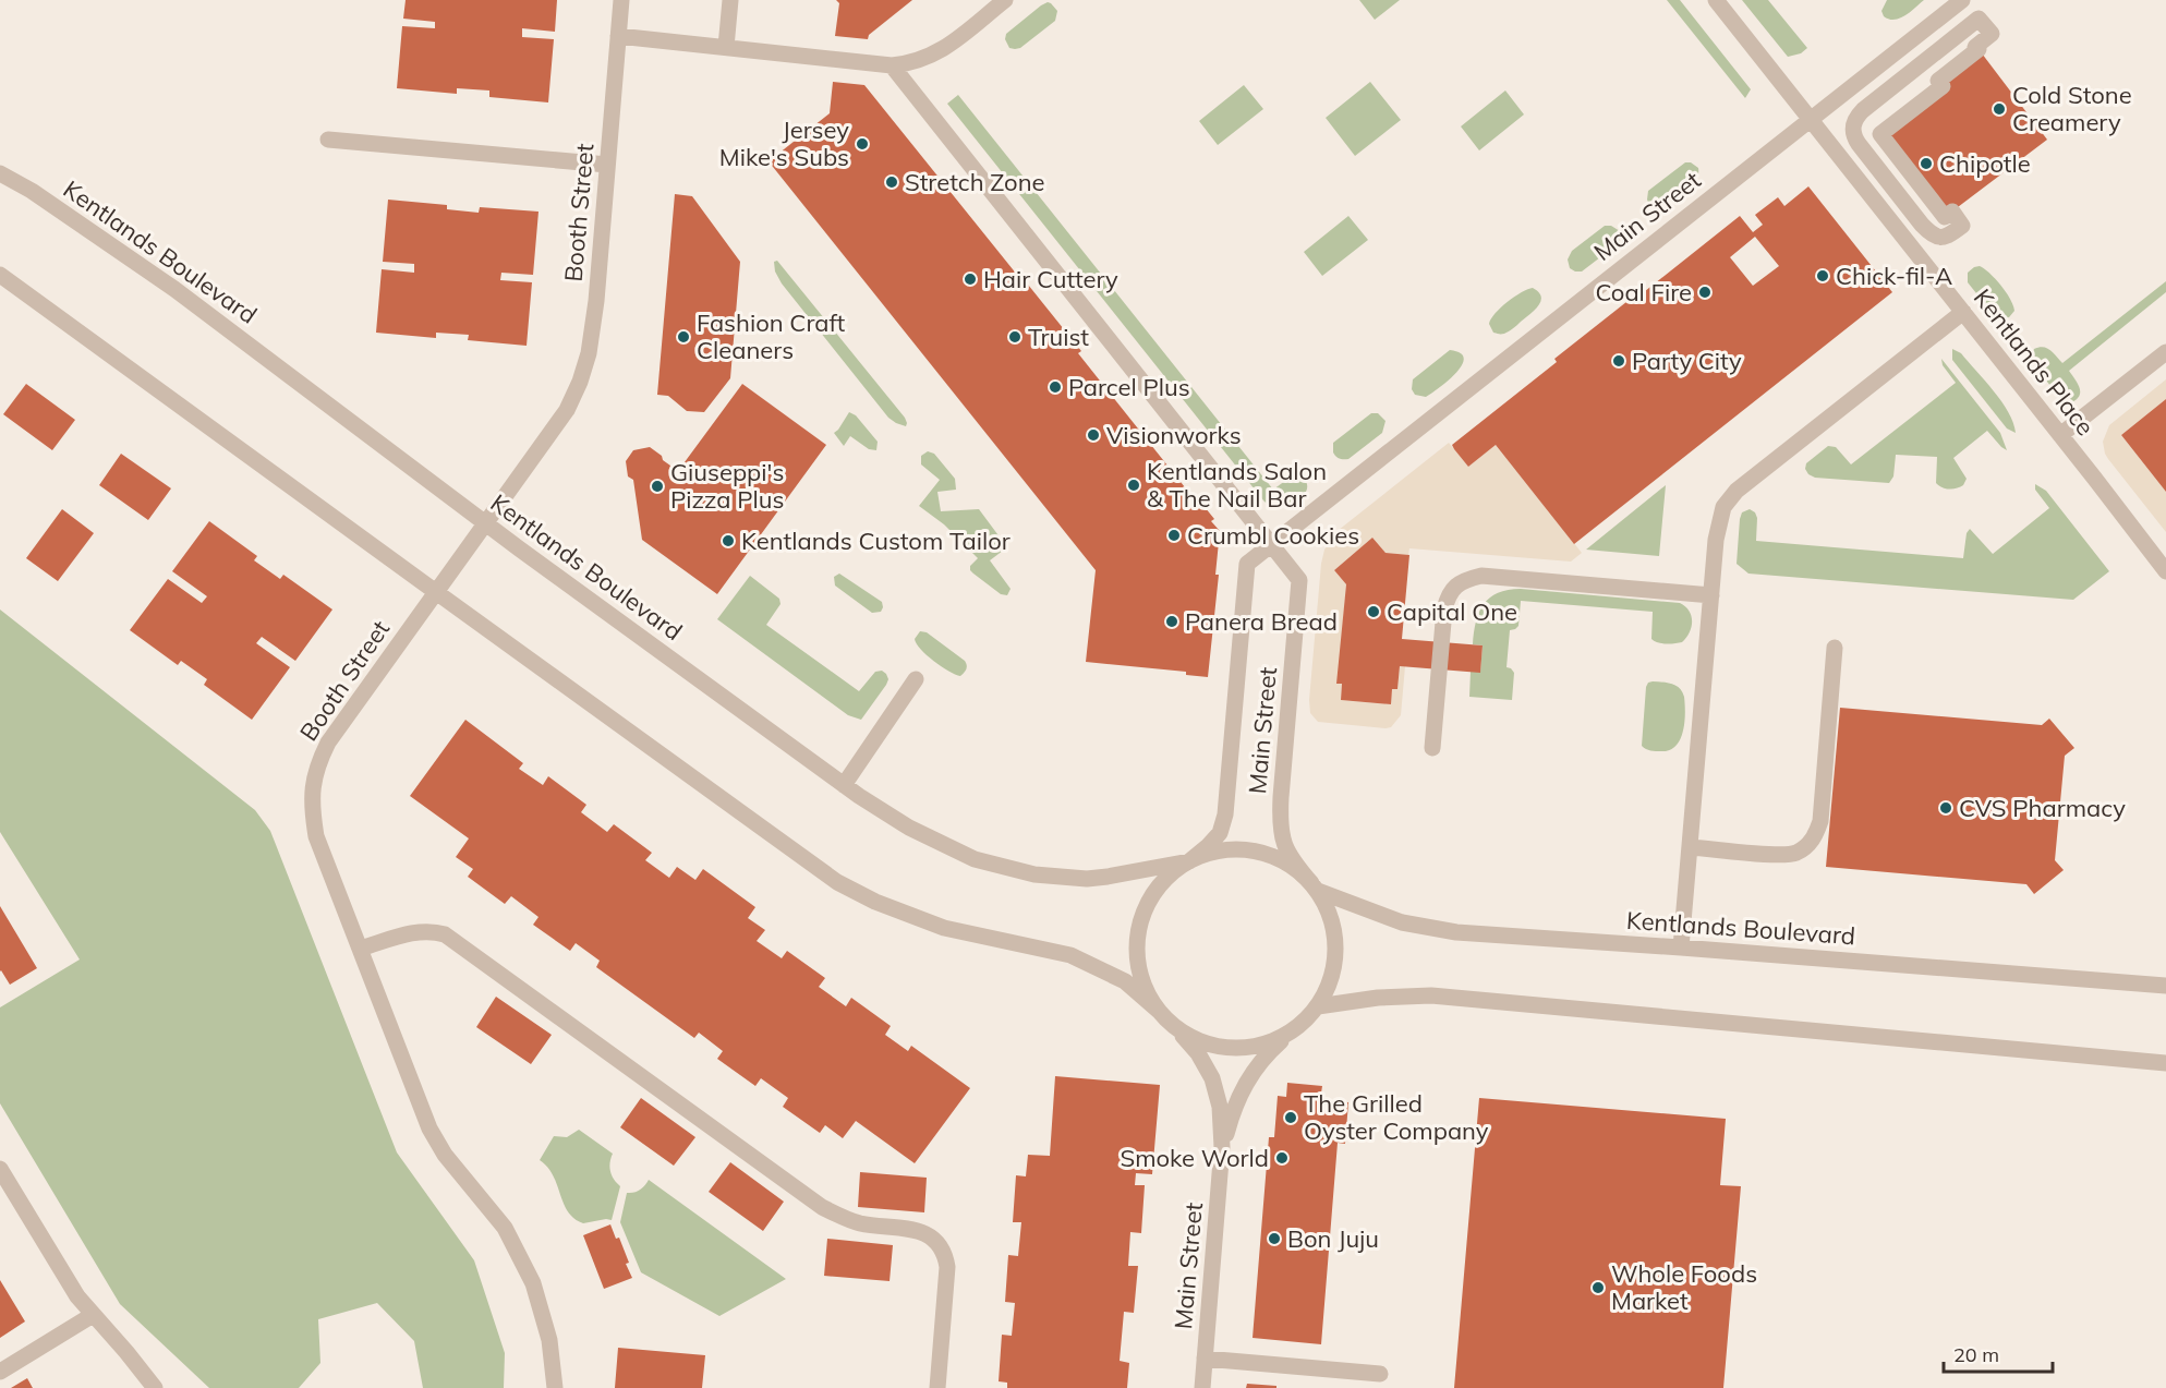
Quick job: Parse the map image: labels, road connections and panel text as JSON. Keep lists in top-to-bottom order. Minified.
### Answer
{"streets":{"street":["Booth Street","Main Street","Kentlands Boulevard","Kentlands Place"]},"crossings":[["Booth Street","Kentlands Boulevard"],["Main Street","Kentlands Boulevard"],["Main Street","Kentlands Place"]],"places":["Cold Stone Creamery","Jersey Mike's Subs","Chipotle","Stretch Zone","Chick-fil-A","Hair Cuttery","Coal Fire","Fashion Craft Cleaners","Truist","Party City","Parcel Plus","Visionworks","Kentlands Salon & The Nail Bar","Giuseppi's Pizza Plus","Crumbl Cookies","Kentlands Custom Tailor","Capital One","Panera Bread","CVS Pharmacy","The Grilled Oyster Company","Smoke World","Bon Juju","Whole Foods Market"],"scale_bar":"20 m"}
